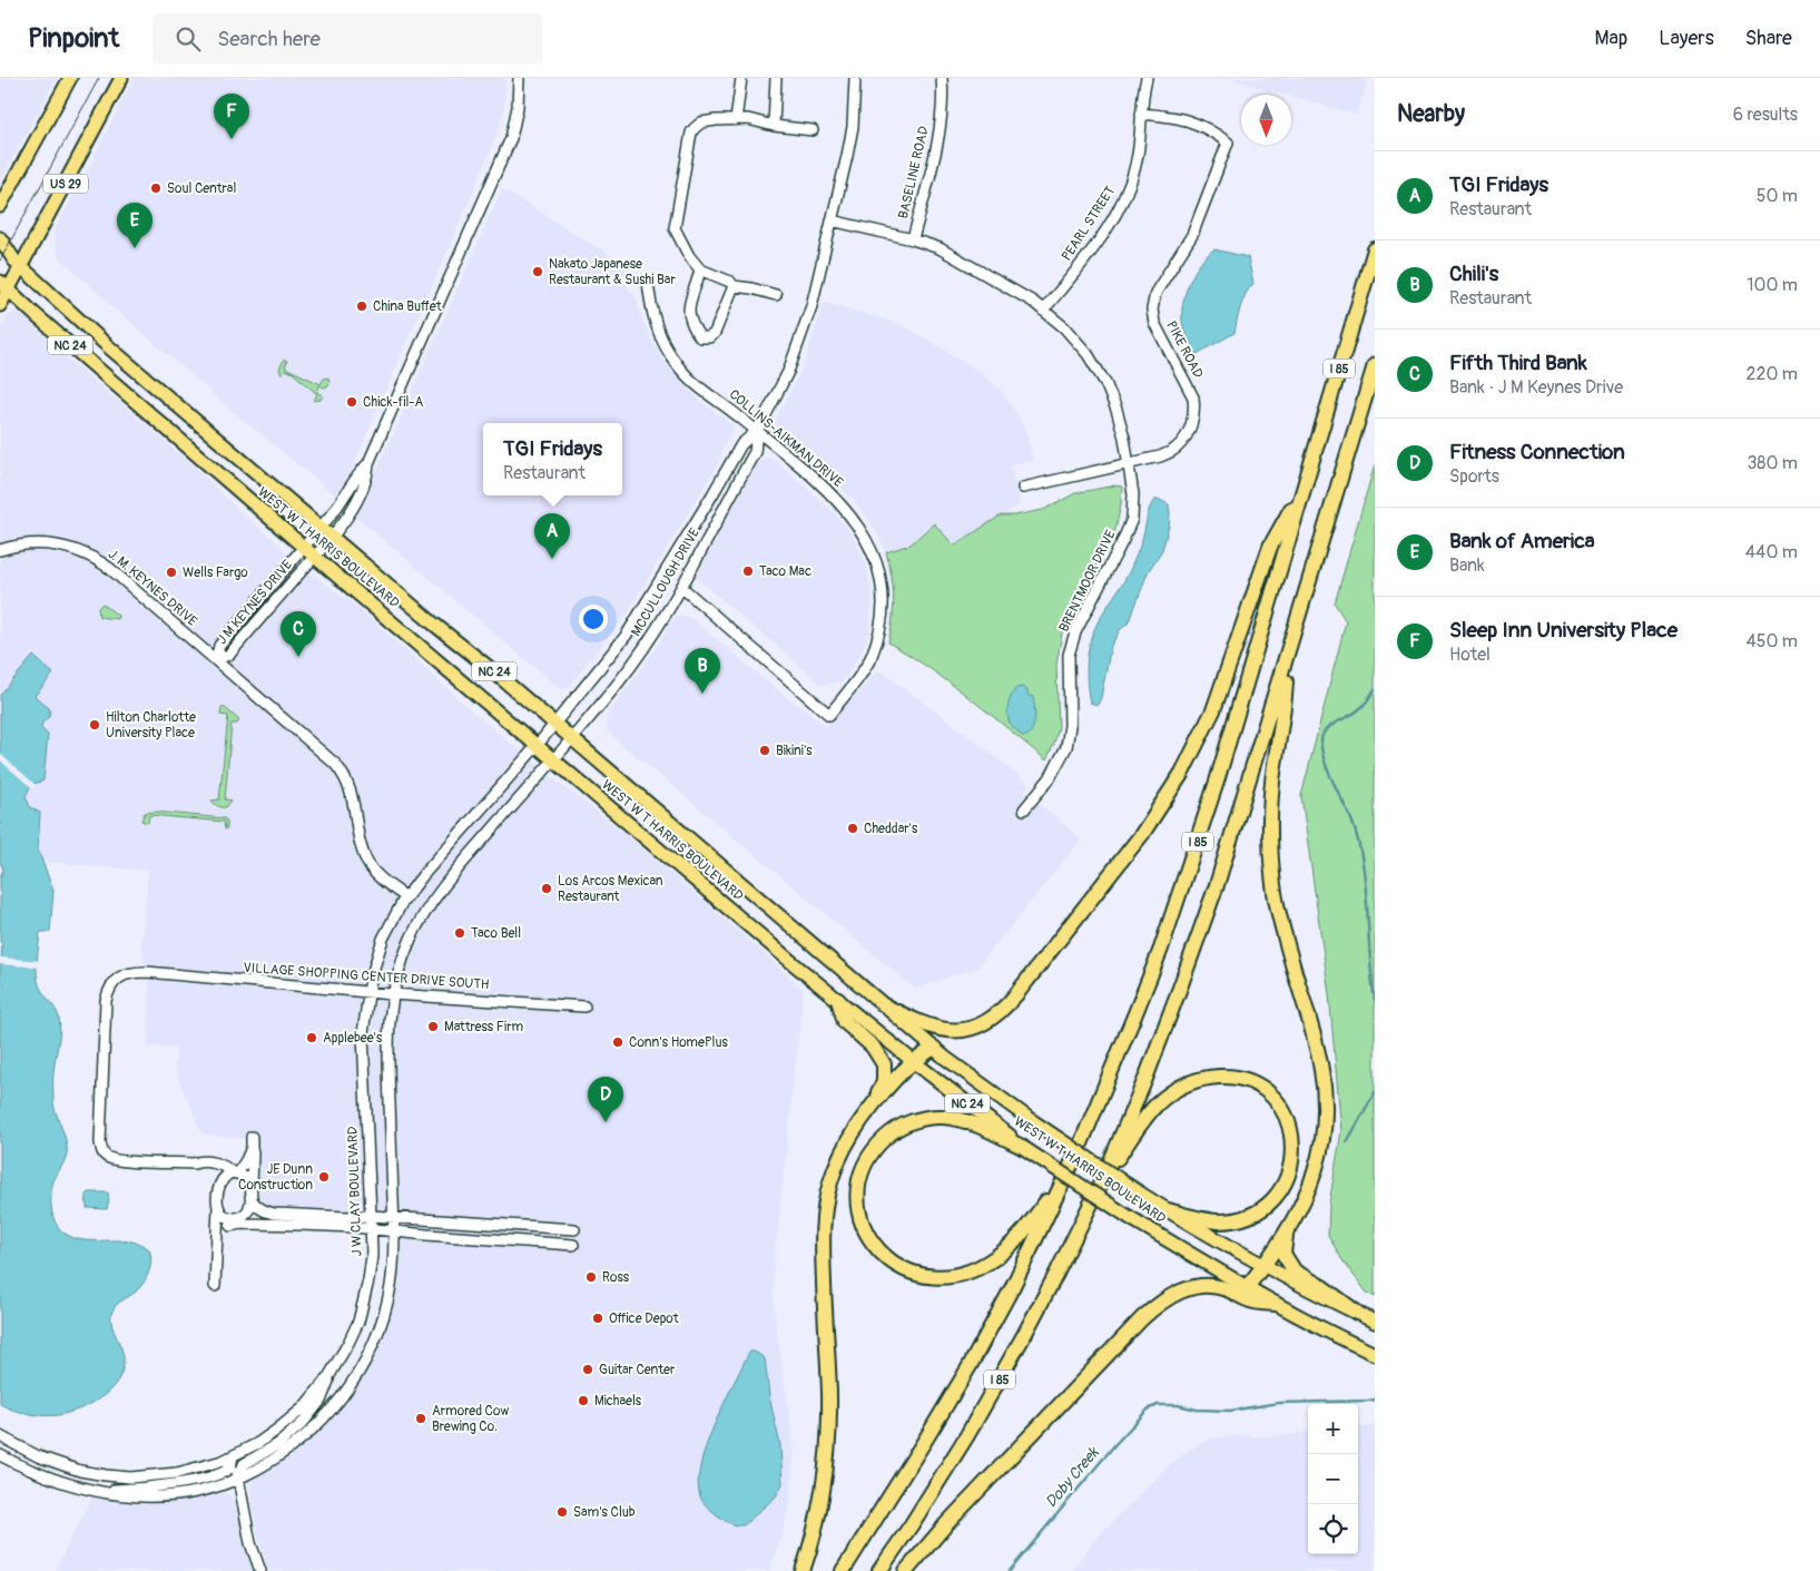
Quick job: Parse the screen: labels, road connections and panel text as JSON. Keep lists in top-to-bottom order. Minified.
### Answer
{"streets":{"highway":["I 85"],"main road":["US 29","NC 24","WEST W T HARRIS BOULEVARD"],"street":["BASELINE ROAD","PEARL STREET","PIKE ROAD","COLLINS-AIKMAN DRIVE","BRENTMOOR DRIVE","MCCULLOUGH DRIVE","J. M. KEYNES DRIVE","J M KEYNES DRIVE","VILLAGE SHOPPING CENTER DRIVE SOUTH","J W CLAY BOULEVARD"]},"crossings":[["BASELINE ROAD","BRENTMOOR DRIVE"],["US 29","NC 24"],["US 29","WEST W T HARRIS BOULEVARD"],["PEARL STREET","PIKE ROAD"],["PEARL STREET","BRENTMOOR DRIVE"],["NC 24","WEST W T HARRIS BOULEVARD"],["PIKE ROAD","BRENTMOOR DRIVE"],["COLLINS-AIKMAN DRIVE","MCCULLOUGH DRIVE"],["WEST W T HARRIS BOULEVARD","MCCULLOUGH DRIVE"],["WEST W T HARRIS BOULEVARD","J M KEYNES DRIVE"],["WEST W T HARRIS BOULEVARD","J W CLAY BOULEVARD"],["BRENTMOOR DRIVE","MCCULLOUGH DRIVE"],["MCCULLOUGH DRIVE","J W CLAY BOULEVARD"],["J. M. KEYNES DRIVE","J M KEYNES DRIVE"],["J. M. KEYNES DRIVE","J W CLAY BOULEVARD"],["VILLAGE SHOPPING CENTER DRIVE SOUTH","J W CLAY BOULEVARD"]],"water":["Doby Creek"],"places":["Soul Central","Nakato Japanese Restaurant & Sushi Bar","China Buffet","Chick-fil-A","Taco Mac","Wells Fargo","Hilton Charlotte University Place","Bikini's","Cheddar's","Los Arcos Mexican Restaurant","Taco Bell","Mattress Firm","Applebee's","Conn's HomePlus","JE Dunn Construction","Ross","Office Depot","Guitar Center","Michaels","Armored Cow Brewing Co.","Sam's Club"],"north":"bottom","page":{"header":"Pinpoint","search":"Search here","nav":["Map","Layers","Share"],"heading":["Nearby","6 results"],"pins":["F","E","A","C","B","D"],"list":[{"mark":"A","name":"TGI Fridays","note":"Restaurant","value":"50 m"},{"mark":"B","name":"Chili's","note":"Restaurant","value":"100 m"},{"mark":"C","name":"Fifth Third Bank","note":"Bank · J M Keynes Drive","value":"220 m"},{"mark":"D","name":"Fitness Connection","note":"Sports","value":"380 m"},{"mark":"E","name":"Bank of America","note":"Bank","value":"440 m"},{"mark":"F","name":"Sleep Inn University Place","note":"Hotel","value":"450 m"}],"popup":["TGI Fridays","Restaurant"],"map_buttons":["+","−"]}}
